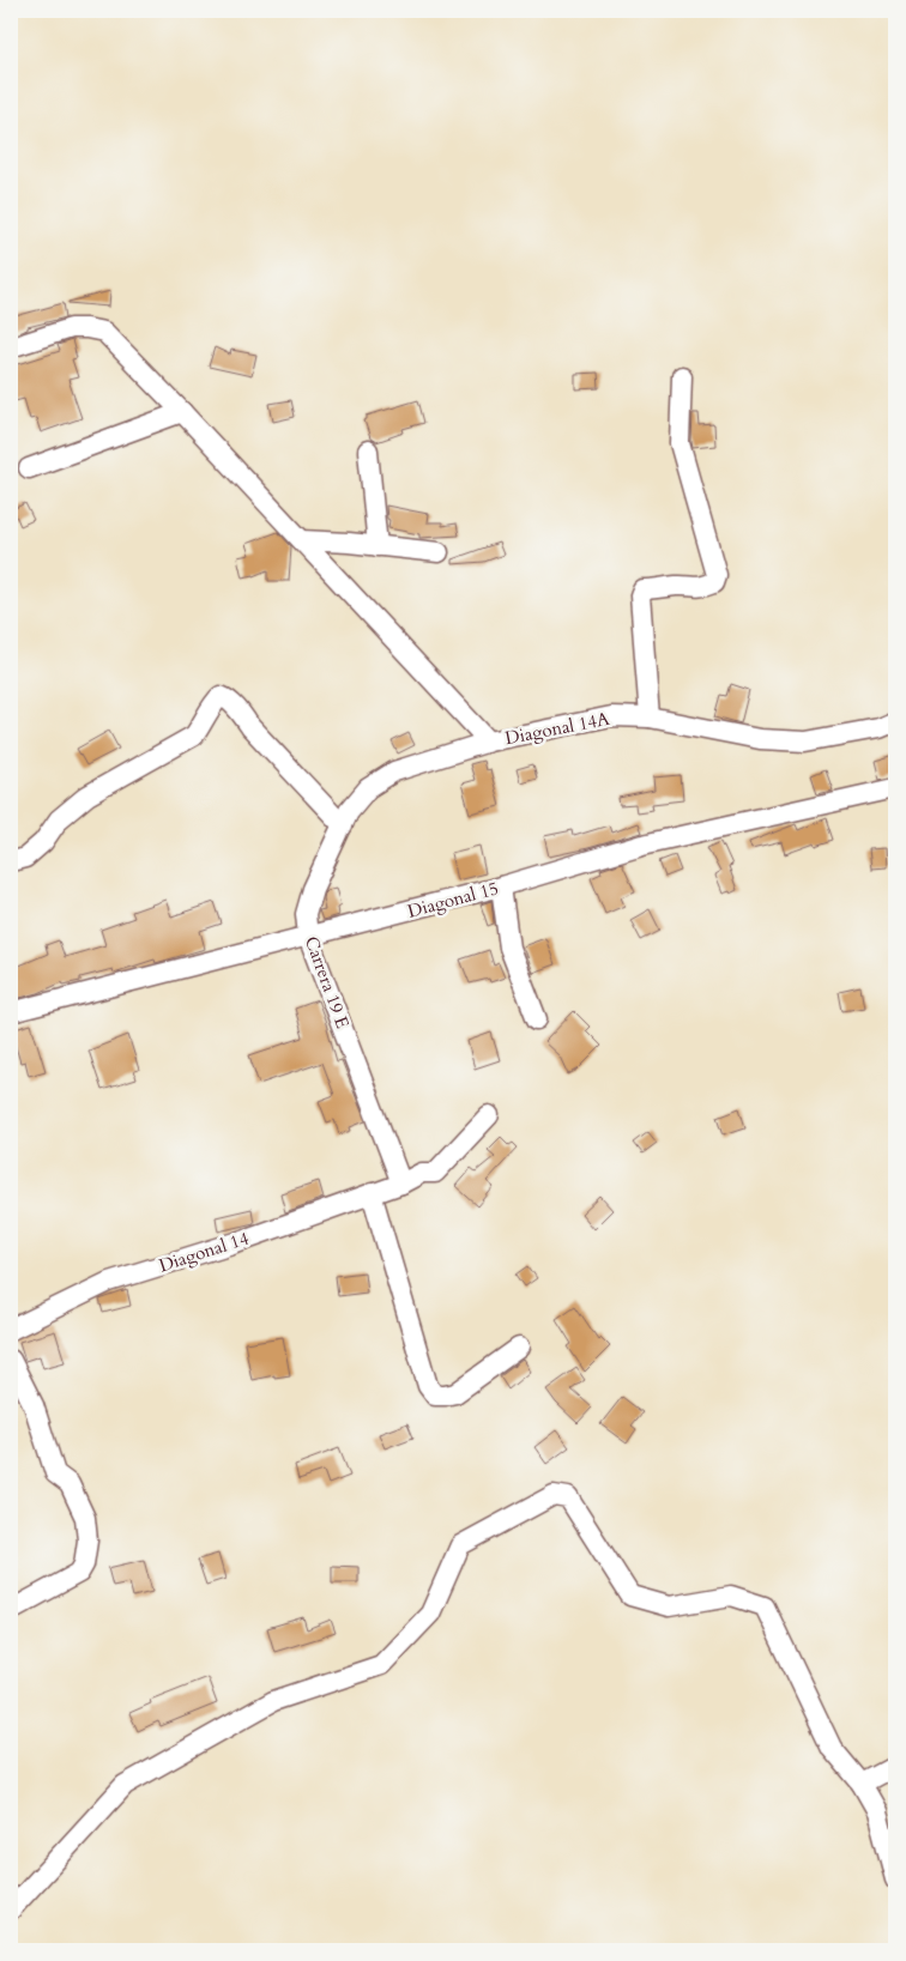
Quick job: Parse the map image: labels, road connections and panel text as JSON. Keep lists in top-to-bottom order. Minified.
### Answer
{"streets":{"street":["Diagonal 14A","Diagonal 15","Carrera 19 E","Diagonal 14"]},"crossings":[["Diagonal 14A","Carrera 19 E"],["Diagonal 15","Carrera 19 E"],["Carrera 19 E","Diagonal 14"]]}
